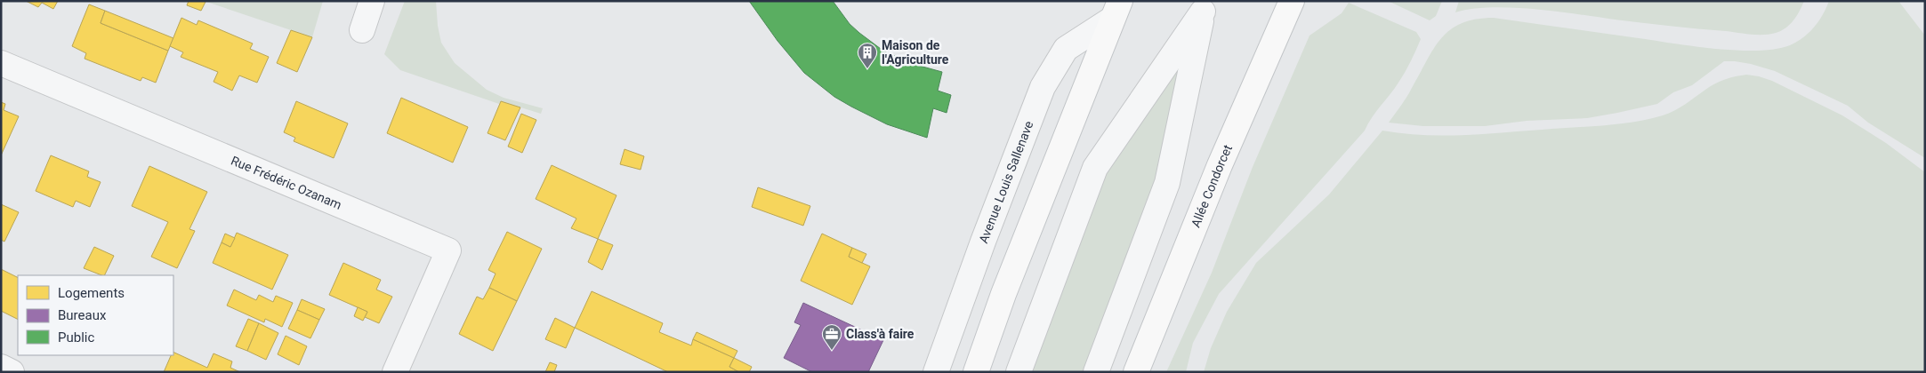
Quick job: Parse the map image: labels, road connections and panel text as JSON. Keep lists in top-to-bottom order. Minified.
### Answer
{"streets":{"main road":["Allée Condorcet"],"street":["Rue Frédéric Ozanam","Avenue Louis Sallenave"]},"places":{"building":["Maison de l'Agriculture"],"office":["Class'à faire"]},"legend":["Logements","Bureaux","Public"]}
